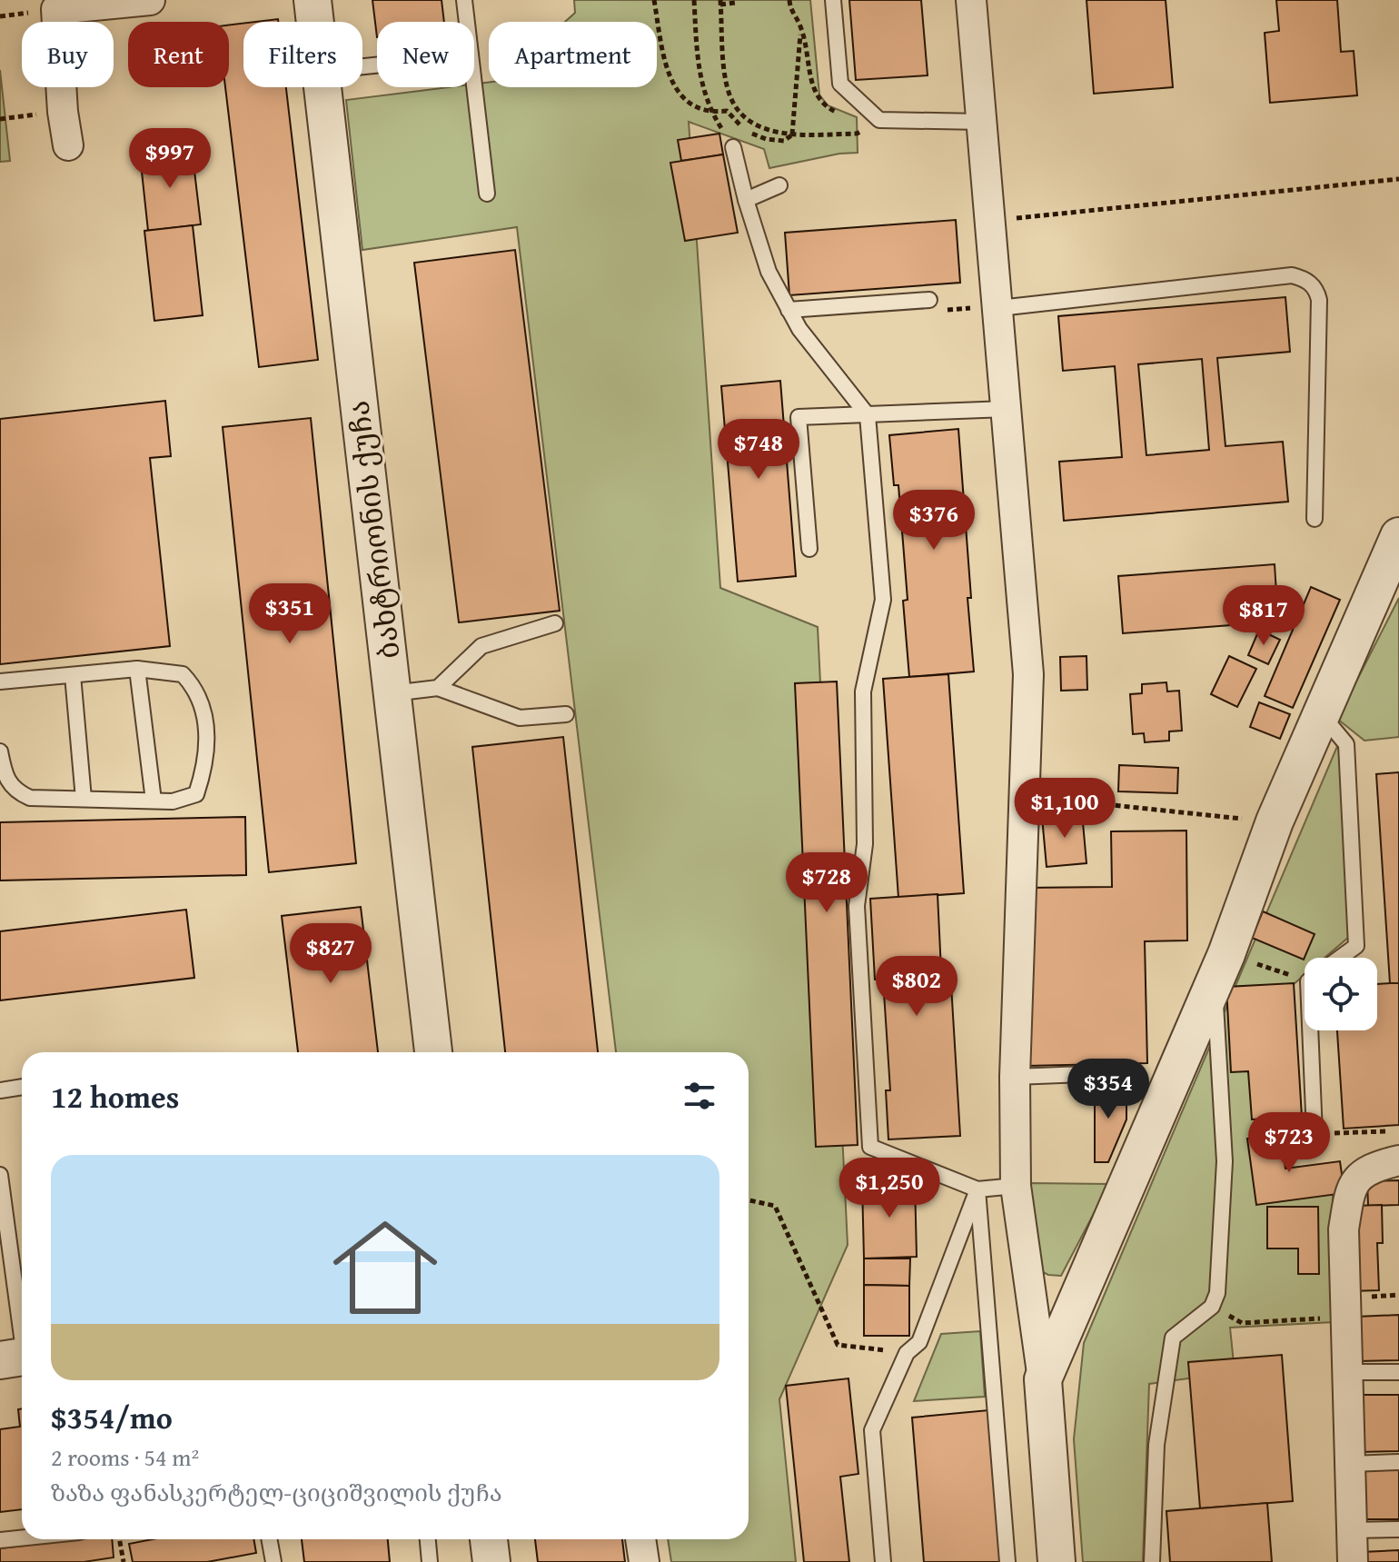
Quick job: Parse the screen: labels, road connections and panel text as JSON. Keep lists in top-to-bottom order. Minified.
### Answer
{"streets":{"street":["ბახტრიონის ქუჩა"]},"page":{"chip":["Buy","Rent","Filters","New","Apartment"],"price":["$997","$748","$376","$351","$817","$1,100","$728","$827","$802","$354","$723","$1,250"],"heading":"12 homes","list":[{"name":"$354/mo","note":"2 rooms · 54 m² · ზაზა ფანასკერტელ-ციციშვილის ქუჩა"}]}}
